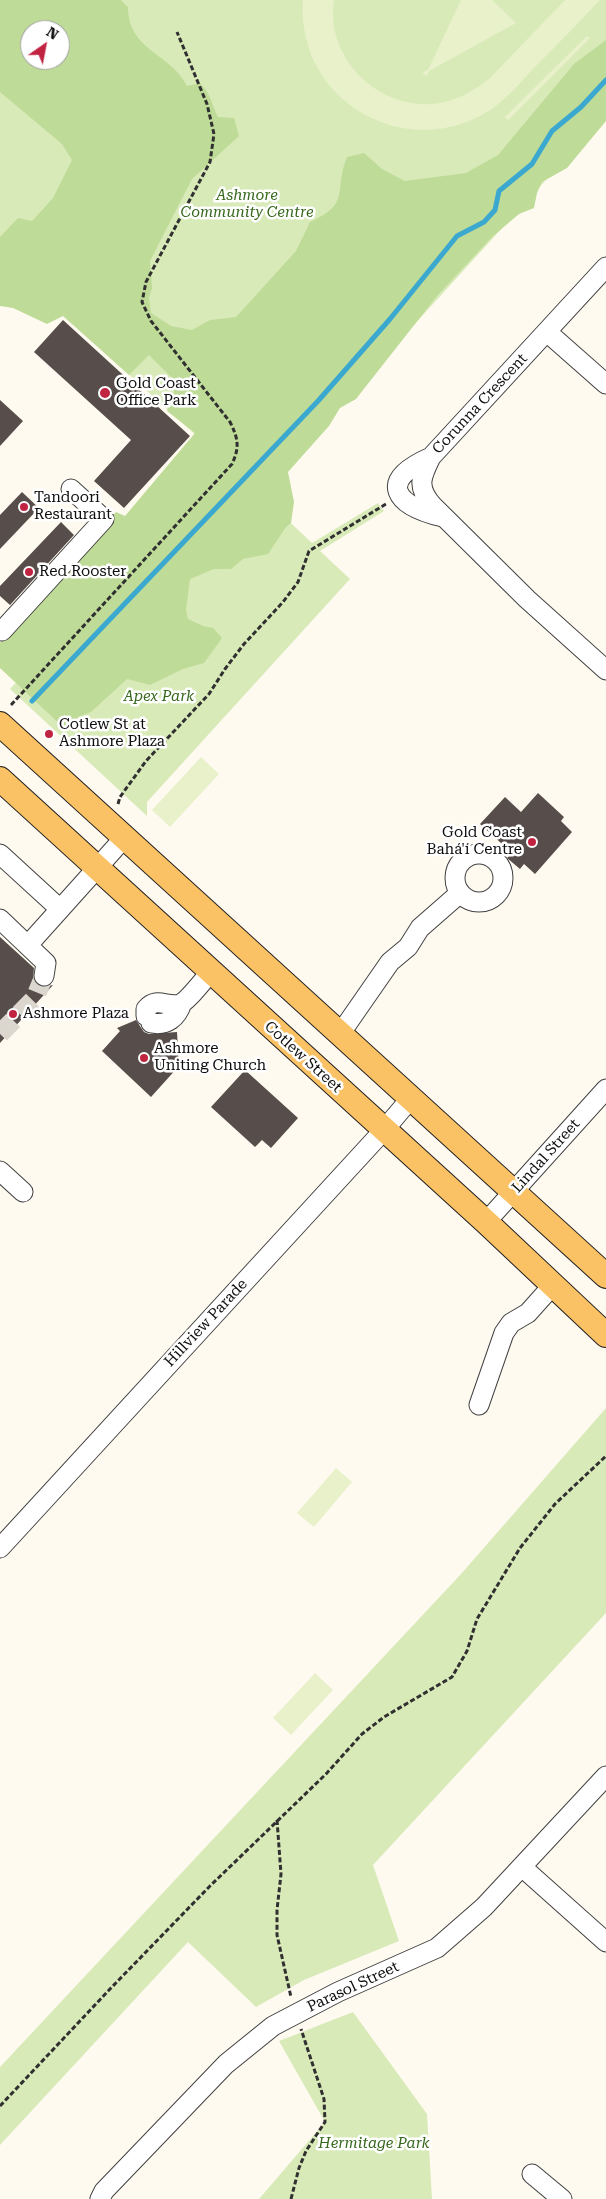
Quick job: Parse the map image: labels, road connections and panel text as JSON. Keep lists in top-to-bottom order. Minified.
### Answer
{"streets":{"main road":["Cotlew Street"],"street":["Corunna Crescent","Lindal Street","Hillview Parade","Parasol Street"]},"crossings":[["Cotlew Street","Lindal Street"],["Cotlew Street","Hillview Parade"]],"parks":["Ashmore Community Centre","Apex Park","Hermitage Park"],"places":["Gold Coast Office Park","Tandoori Restaurant","Red Rooster","Cotlew St at Ashmore Plaza","Gold Coast Bahá'í Centre","Ashmore Plaza","Ashmore Uniting Church"],"north":"top right"}
